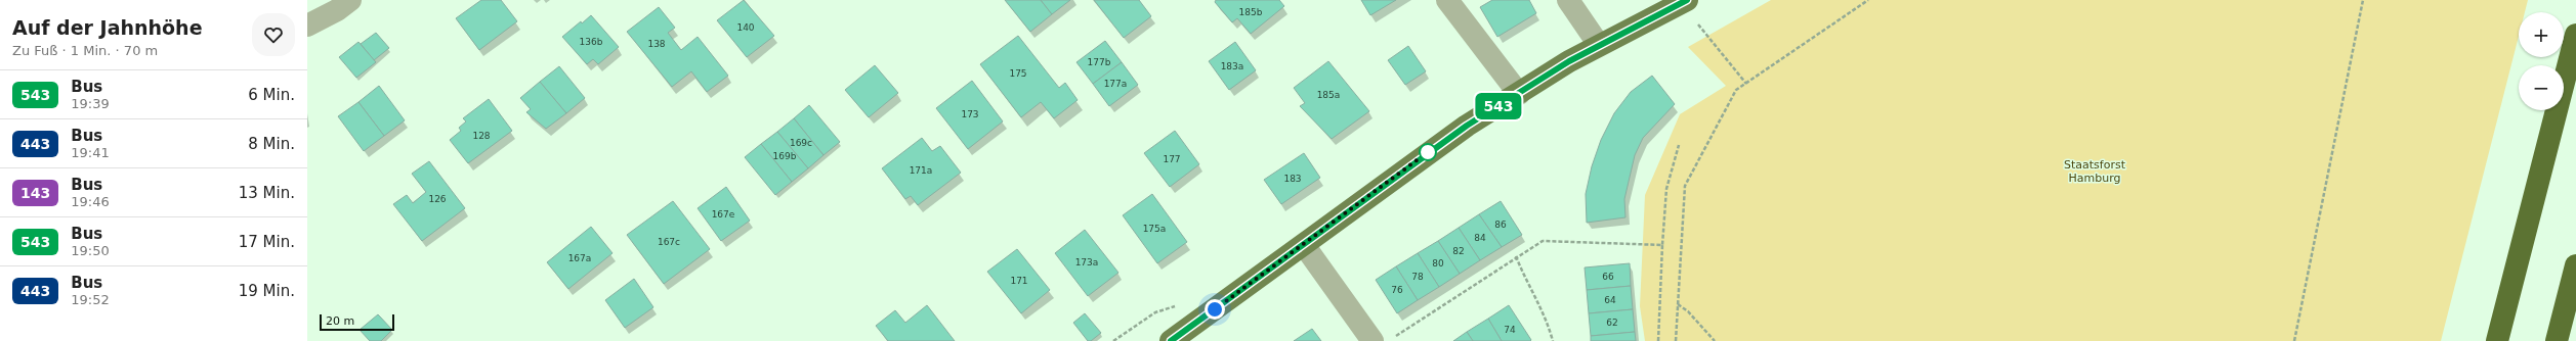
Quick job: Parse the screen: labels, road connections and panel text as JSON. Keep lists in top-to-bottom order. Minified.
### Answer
{"parks":["Staatsforst Hamburg"],"lines":["bus line 543"],"house_numbers":["185b","140","136b","138","177b","183a","175","177a","185a","173","128","169c","169b","177","171a","183","126","167e","86","175a","84","167c","82","167a","173a","80","78","66","171","76","64","62","74"],"scale_bar":"20 m","page":{"heading":["Auf der Jahnhöhe","Zu Fuß · 1 Min. · 70 m"],"on_map":"543","map_buttons":["+","−"],"list":[{"mark":"543","name":"Bus","note":"19:39","value":"6 Min."},{"mark":"443","name":"Bus","note":"19:41","value":"8 Min."},{"mark":"143","name":"Bus","note":"19:46","value":"13 Min."},{"mark":"543","name":"Bus","note":"19:50","value":"17 Min."},{"mark":"443","name":"Bus","note":"19:52","value":"19 Min."}],"scale":"20 m"}}
